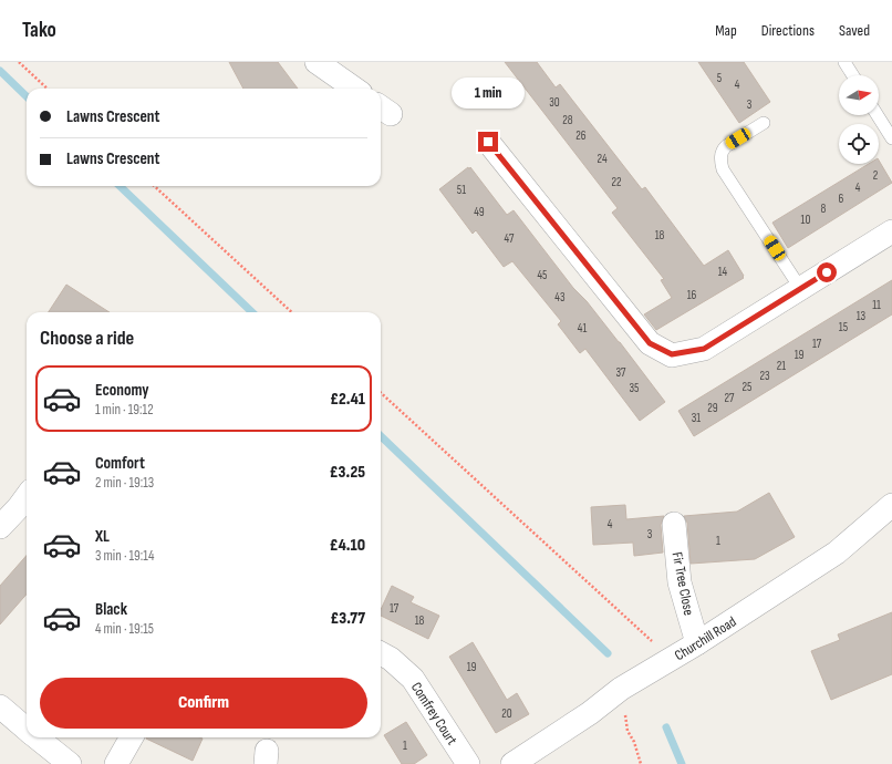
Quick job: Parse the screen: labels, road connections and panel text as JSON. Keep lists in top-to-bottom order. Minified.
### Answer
{"streets":{"street":["Fir Tree Close","Churchill Road","Comfrey Court"]},"crossings":[["Fir Tree Close","Churchill Road"]],"house_numbers":["5","4","30","3","28","26","24","2","22","4","51","6","8","49","10","18","47","14","45","16","43","11","13","15","41","17","19","21","37","23","25","35","27","29","31","4","3","1","17","18","19","20","1"],"north":"right","page":{"header":"Tako","nav":["Map","Directions","Saved"],"bubble":"1 min","banner":["Lawns Crescent","Lawns Crescent"],"heading":"Choose a ride","list":[{"name":"Economy","note":"1 min · 19:12","value":"£2.41"},{"name":"Comfort","note":"2 min · 19:13","value":"£3.25"},{"name":"XL","note":"3 min · 19:14","value":"£4.10"},{"name":"Black","note":"4 min · 19:15","value":"£3.77"}],"buttons":"Confirm"}}
